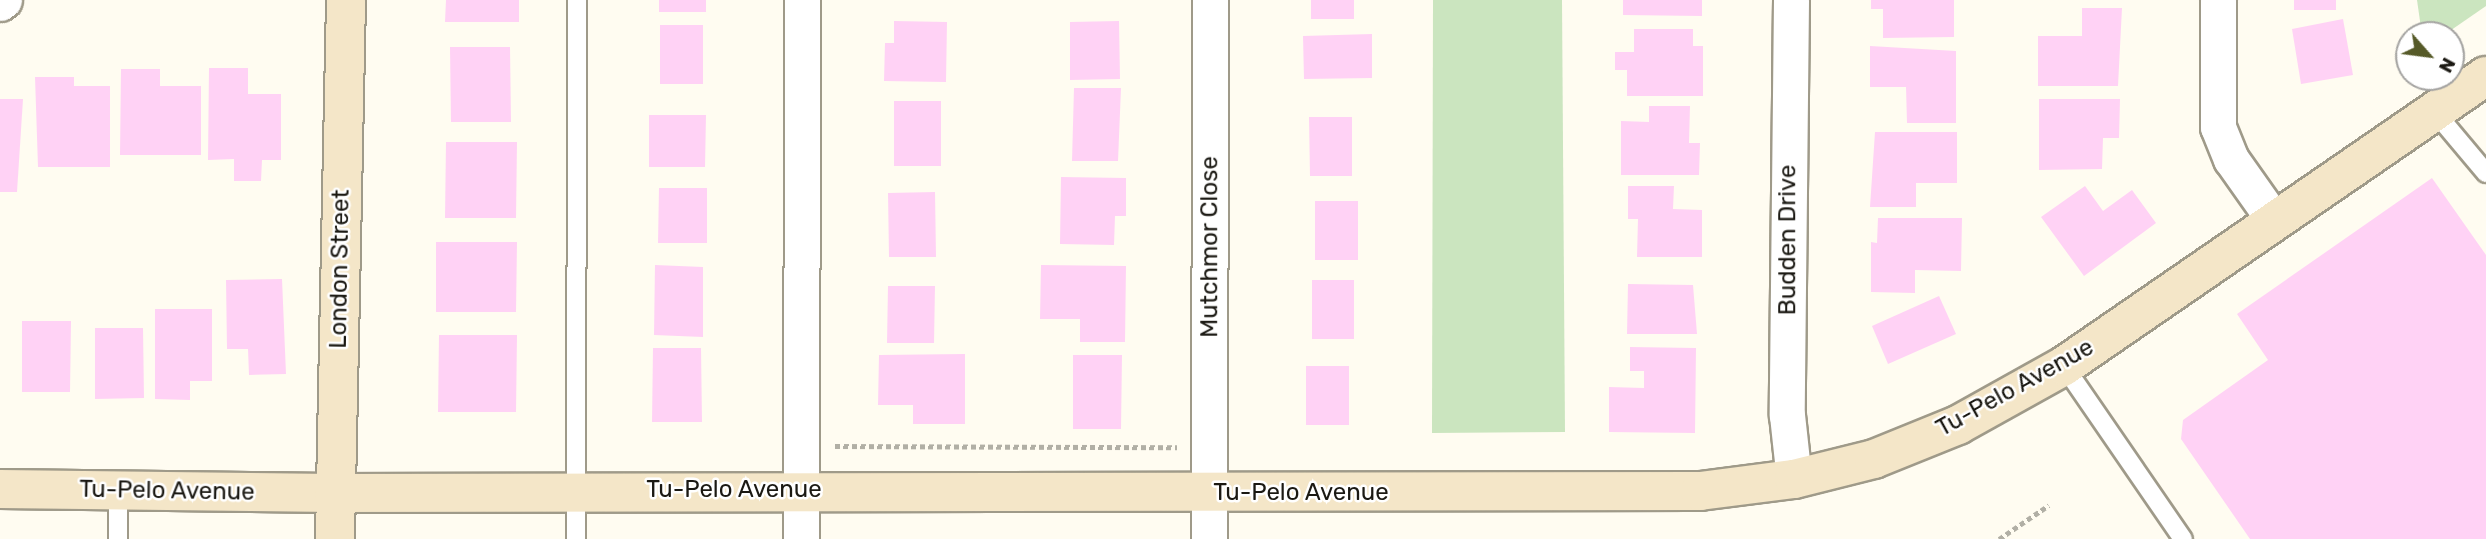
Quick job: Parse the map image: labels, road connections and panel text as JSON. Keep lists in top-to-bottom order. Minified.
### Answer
{"streets":{"street":["Budden Drive","Mutchmor Close","London Street","Tu-Pelo Avenue"]},"crossings":[["Budden Drive","Tu-Pelo Avenue"],["Mutchmor Close","Tu-Pelo Avenue"],["London Street","Tu-Pelo Avenue"]],"north":"bottom right"}
